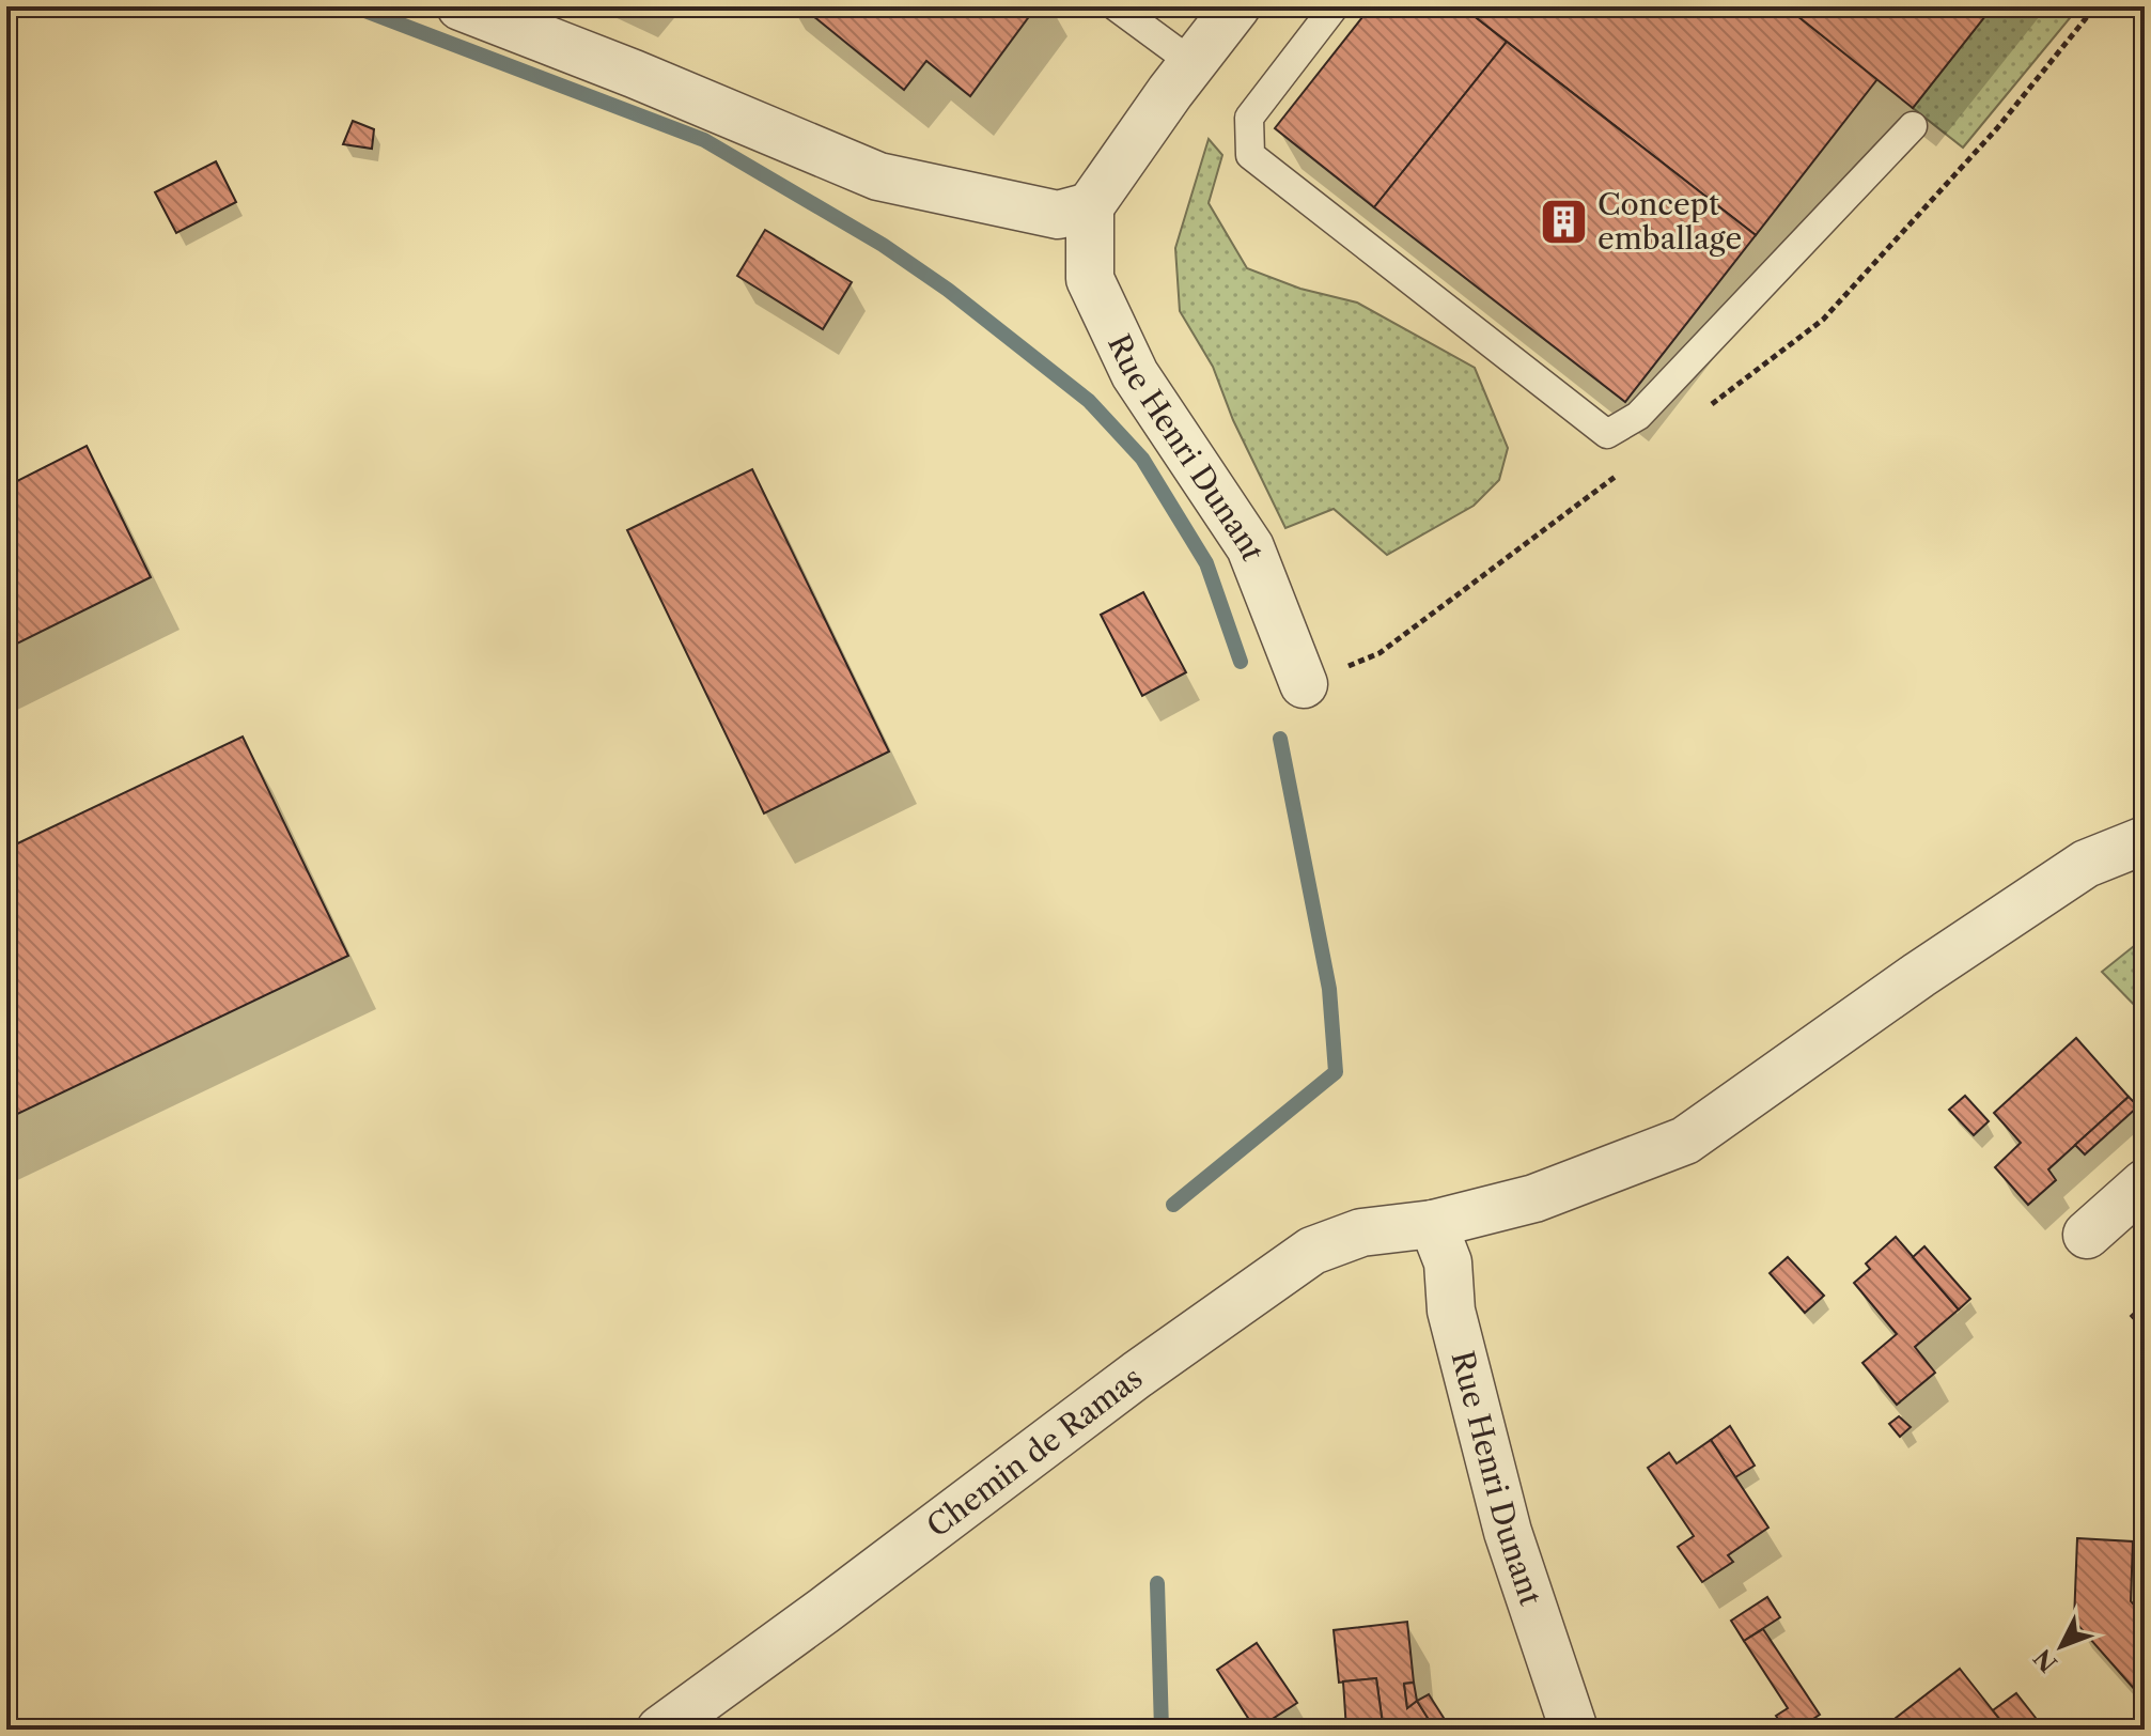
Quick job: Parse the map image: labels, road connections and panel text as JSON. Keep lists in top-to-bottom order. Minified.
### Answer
{"streets":{"street":["Rue Henri Dunant","Chemin de Ramas"]},"crossings":[["Rue Henri Dunant","Chemin de Ramas"]],"places":{"building":["Concept emballage"]},"north":"bottom left"}
